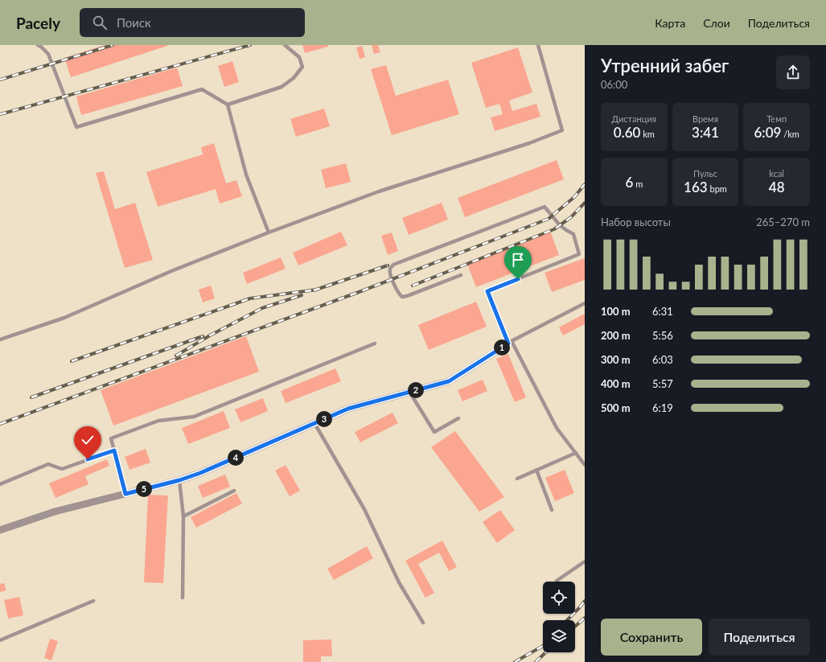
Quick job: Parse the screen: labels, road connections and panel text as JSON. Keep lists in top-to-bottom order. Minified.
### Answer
{"page":{"header":"Pacely","search":"Поиск","nav":["Карта","Слои","Поделиться"],"heading":["Утренний забег","06:00"],"stats":[["Дистанция","0.60 km"],["Время","3:41"],["Темп","6:09 /km"],["6 m"],["Пульс","163 bpm"],["kcal","48"]],"chart":["Набор высоты","265–270 m"],"list":[{"name":"100 m","note":"6:31"},{"name":"200 m","note":"5:56"},{"name":"300 m","note":"6:03"},{"name":"400 m","note":"5:57"},{"name":"500 m","note":"6:19"}],"pins":["1","2","3","4","5"],"buttons":["Сохранить","Поделиться"]}}
